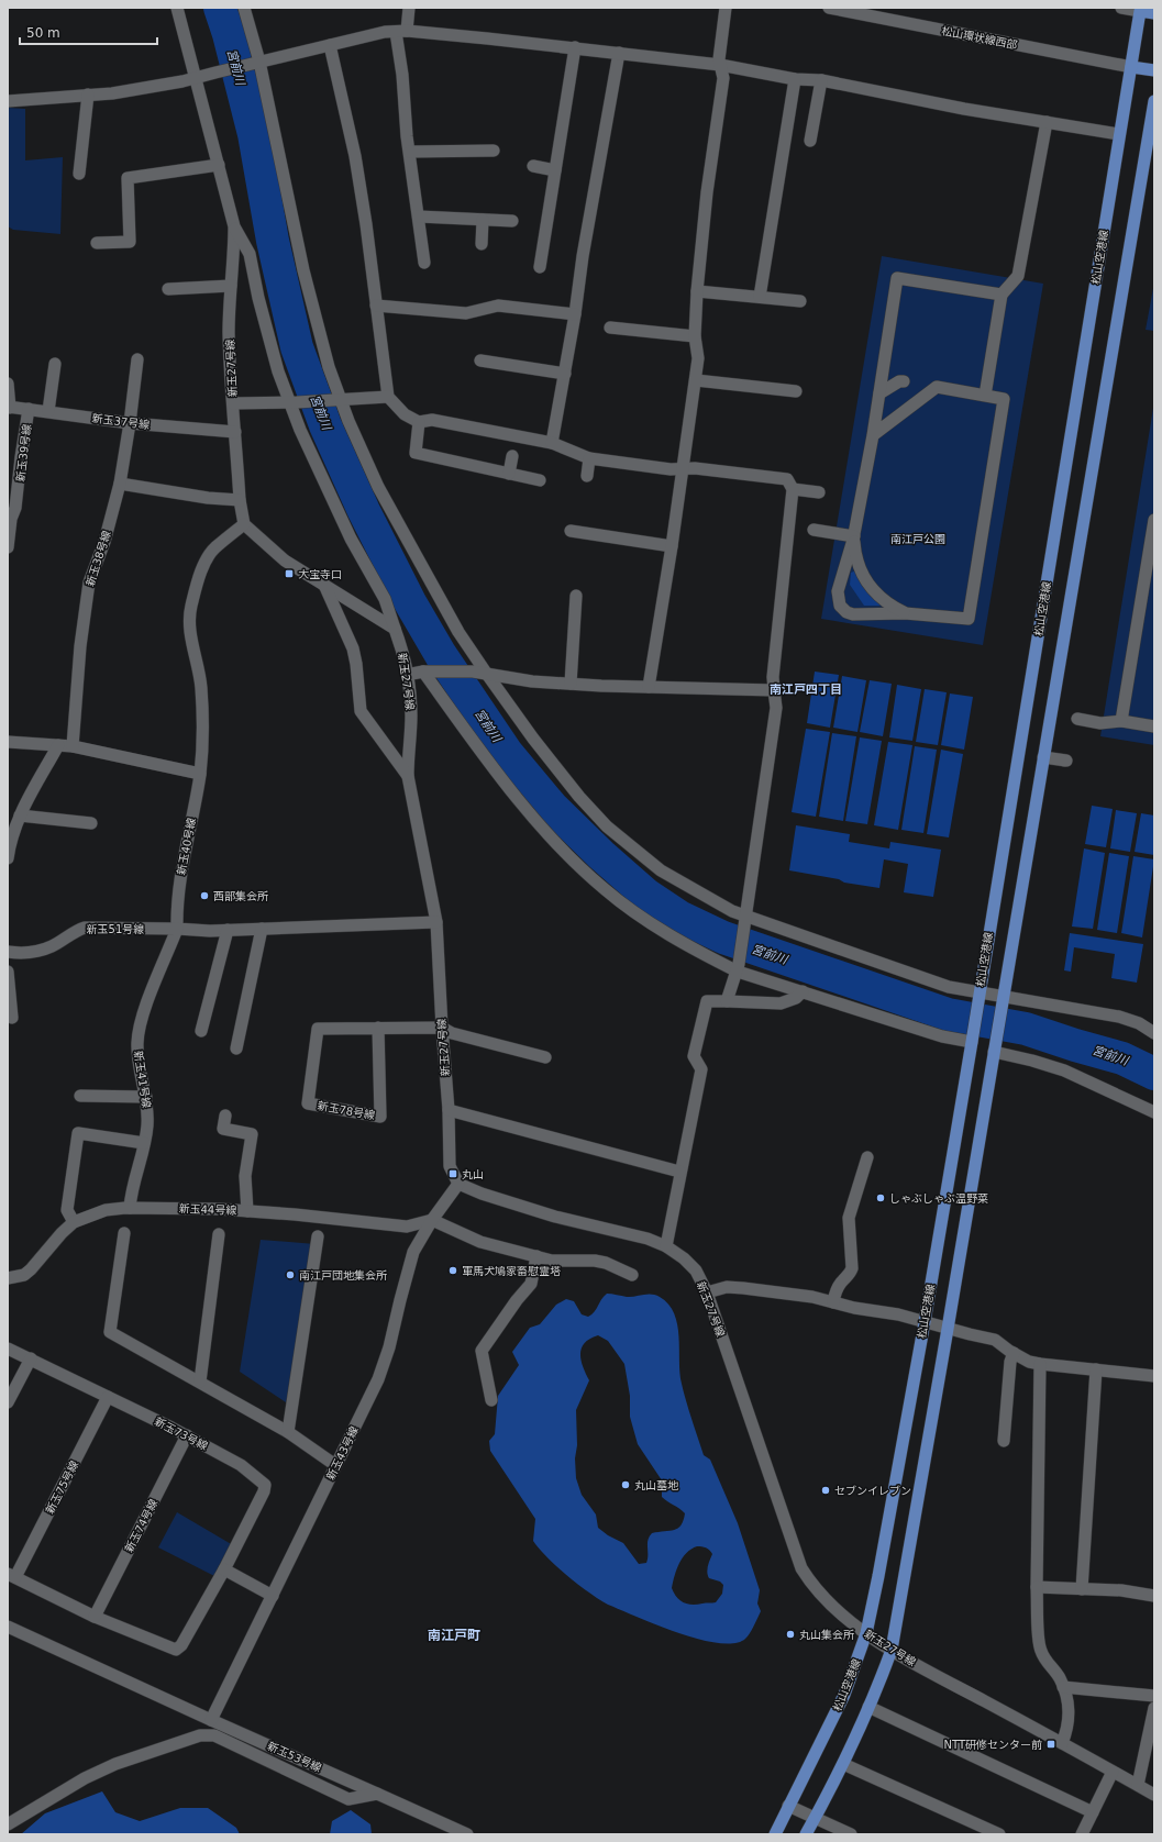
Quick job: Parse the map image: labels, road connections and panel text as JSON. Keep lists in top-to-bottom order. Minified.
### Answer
{"streets":{"main road":["松山空港線"],"street":["松山環状線西部","新玉27号線","新玉37号線","新玉39号線","新玉38号線","新玉40号線","新玉51号線","新玉41号線","新玉78号線","新玉44号線","新玉73号線","新玉43号線","新玉75号線","新玉74号線","新玉53号線"]},"crossings":[["松山環状線西部","松山空港線"],["松山空港線","新玉27号線"],["新玉27号線","新玉37号線"],["新玉27号線","新玉40号線"],["新玉27号線","新玉78号線"],["新玉27号線","新玉43号線"],["新玉37号線","新玉39号線"],["新玉37号線","新玉38号線"],["新玉40号線","新玉51号線"],["新玉40号線","新玉41号線"],["新玉51号線","新玉41号線"],["新玉41号線","新玉44号線"],["新玉44号線","新玉43号線"],["新玉73号線","新玉75号線"],["新玉73号線","新玉74号線"],["新玉43号線","新玉53号線"]],"districts":["南江戸四丁目","南江戸町"],"water":["宮前川"],"parks":["南江戸公園"],"places":{"transit":["大宝寺口","丸山","NTT研修センター前"],"other":["西部集会所","しゃぶしゃぶ温野菜","軍馬犬鳩家畜慰霊塔","南江戸団地集会所","丸山墓地","セブンイレブン","丸山集会所"]},"scale_bar":"50 m"}
